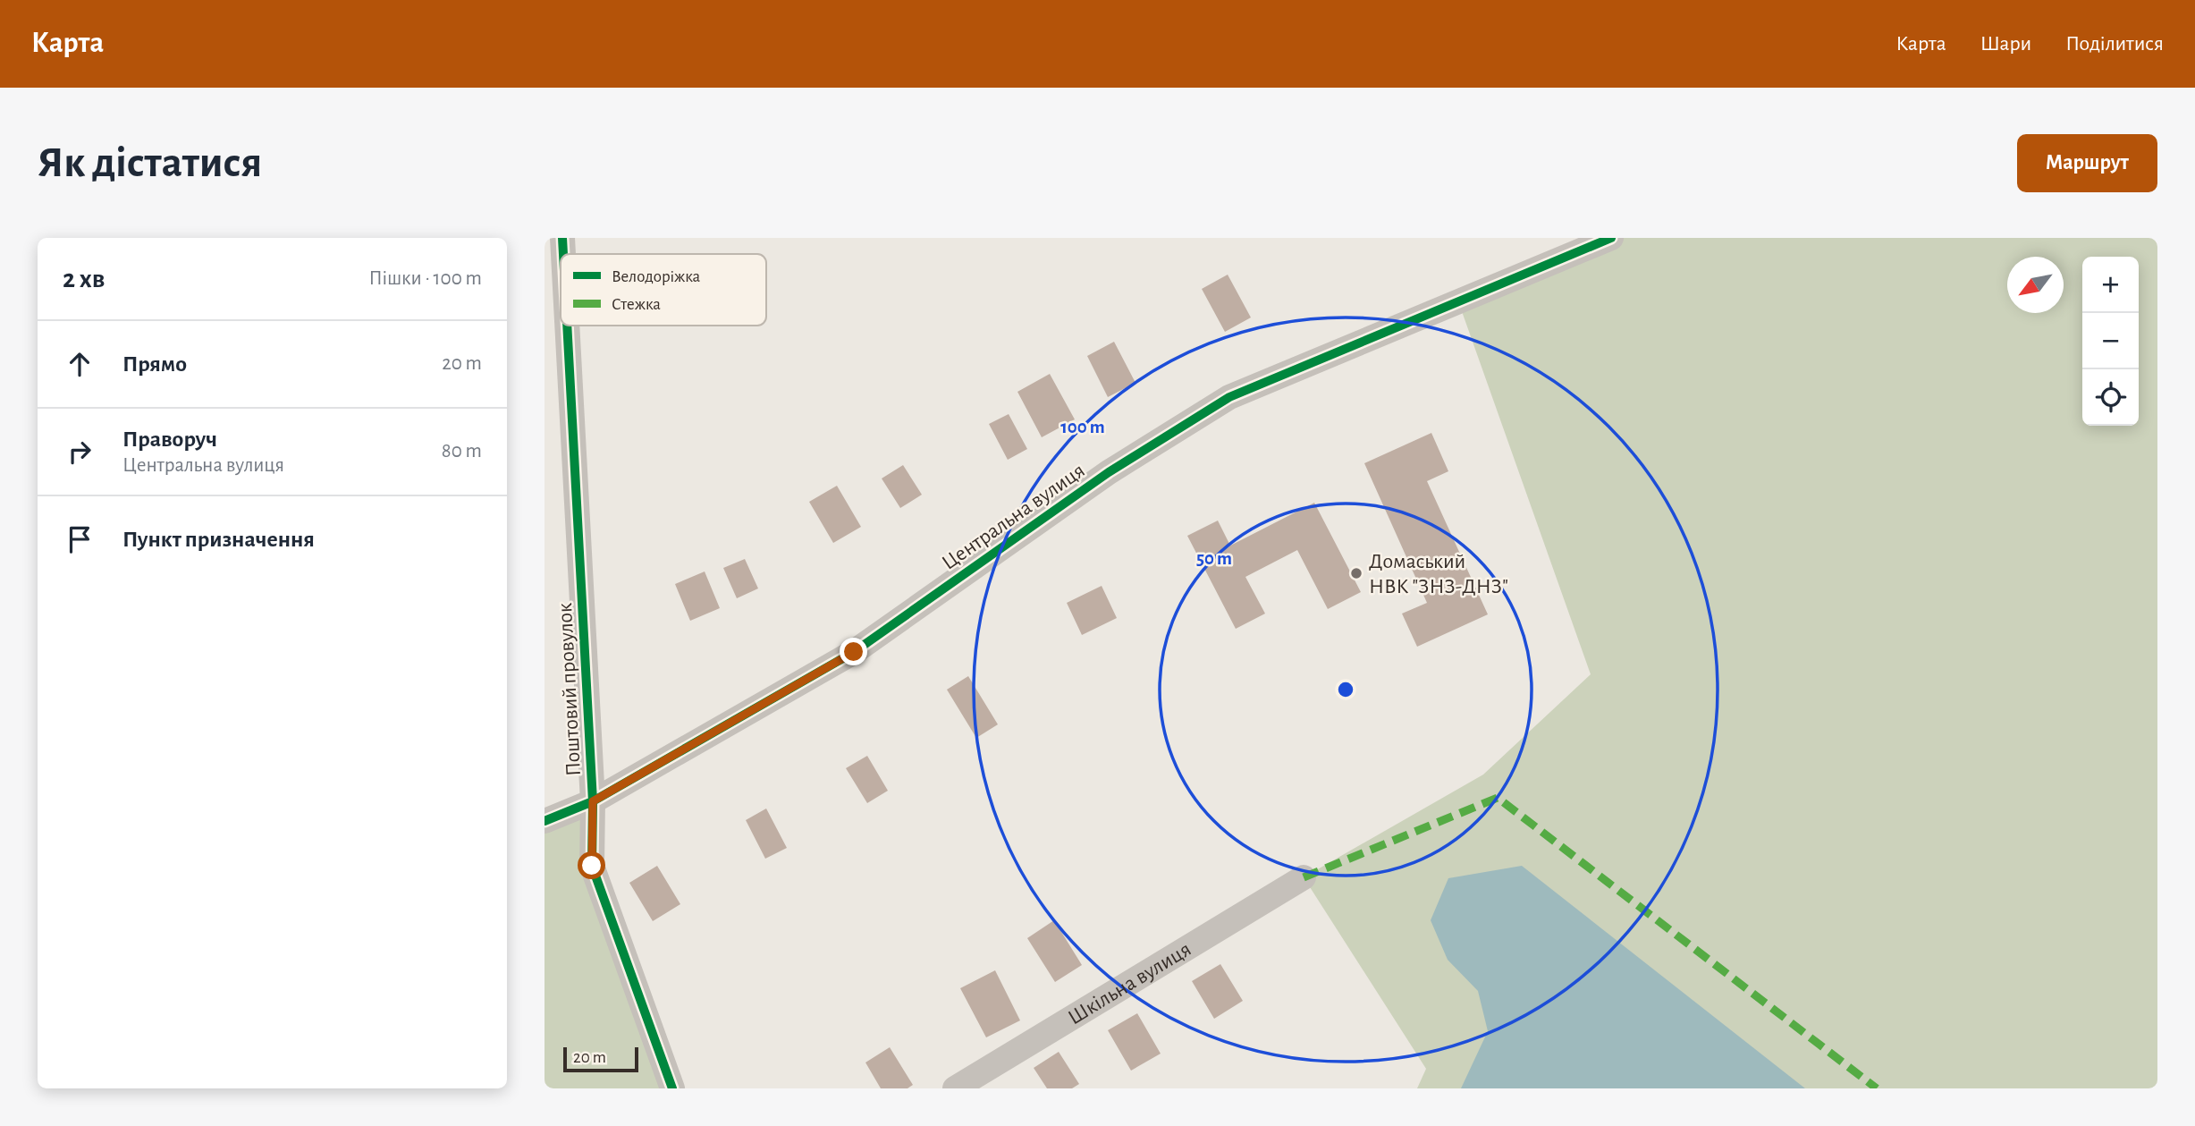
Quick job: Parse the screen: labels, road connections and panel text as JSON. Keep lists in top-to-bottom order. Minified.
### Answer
{"streets":{"street":["Центральна вулиця","Поштовий провулок","Шкільна вулиця"]},"crossings":[["Центральна вулиця","Поштовий провулок"]],"places":["Домаський НВК \"ЗНЗ-ДНЗ\""],"legend":["Велодоріжка","Стежка"],"scale_bar":"20 m","north":"bottom left","page":{"header":"Карта","nav":["Карта","Шари","Поділитися"],"buttons":"Маршрут","title":"Як дістатися","heading":["2 хв","Пішки · 100 m"],"map_buttons":["+","−"],"list":[["Прямо","20 m"],["Праворуч","Центральна вулиця","80 m"],"Пункт призначення"],"scale":"20 m"},"rings":["100 m","50 m"]}
